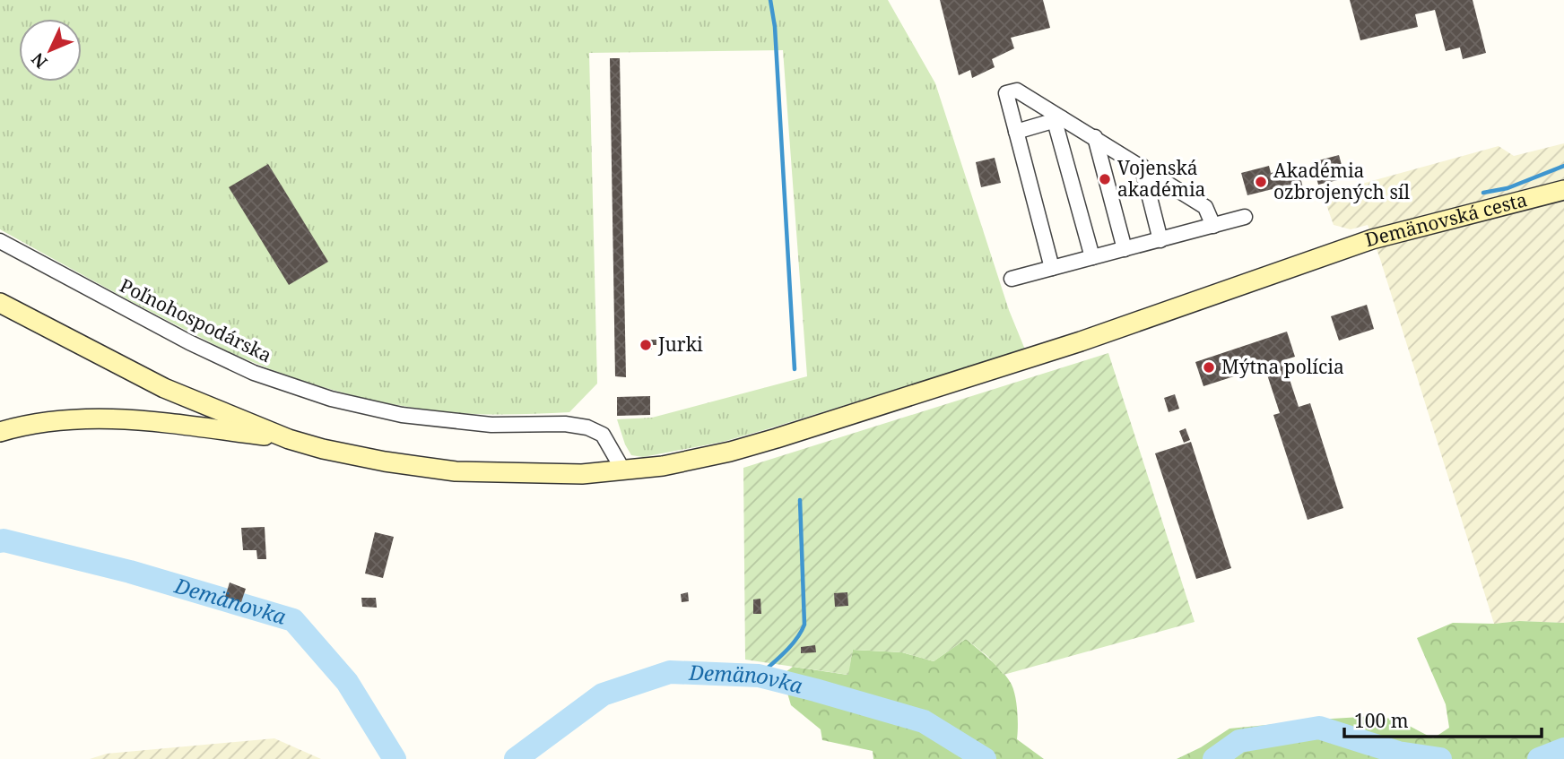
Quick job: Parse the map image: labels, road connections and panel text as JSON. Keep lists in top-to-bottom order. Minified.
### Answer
{"streets":{"main road":["Demänovská cesta"],"street":["Poľnohospodárska"]},"crossings":[["Demänovská cesta","Poľnohospodárska"]],"water":["Demänovka"],"places":["Vojenská akadémia","Akadémia ozbrojených síl","Jurki","Mýtna polícia"],"scale_bar":"100 m","north":"bottom left"}
